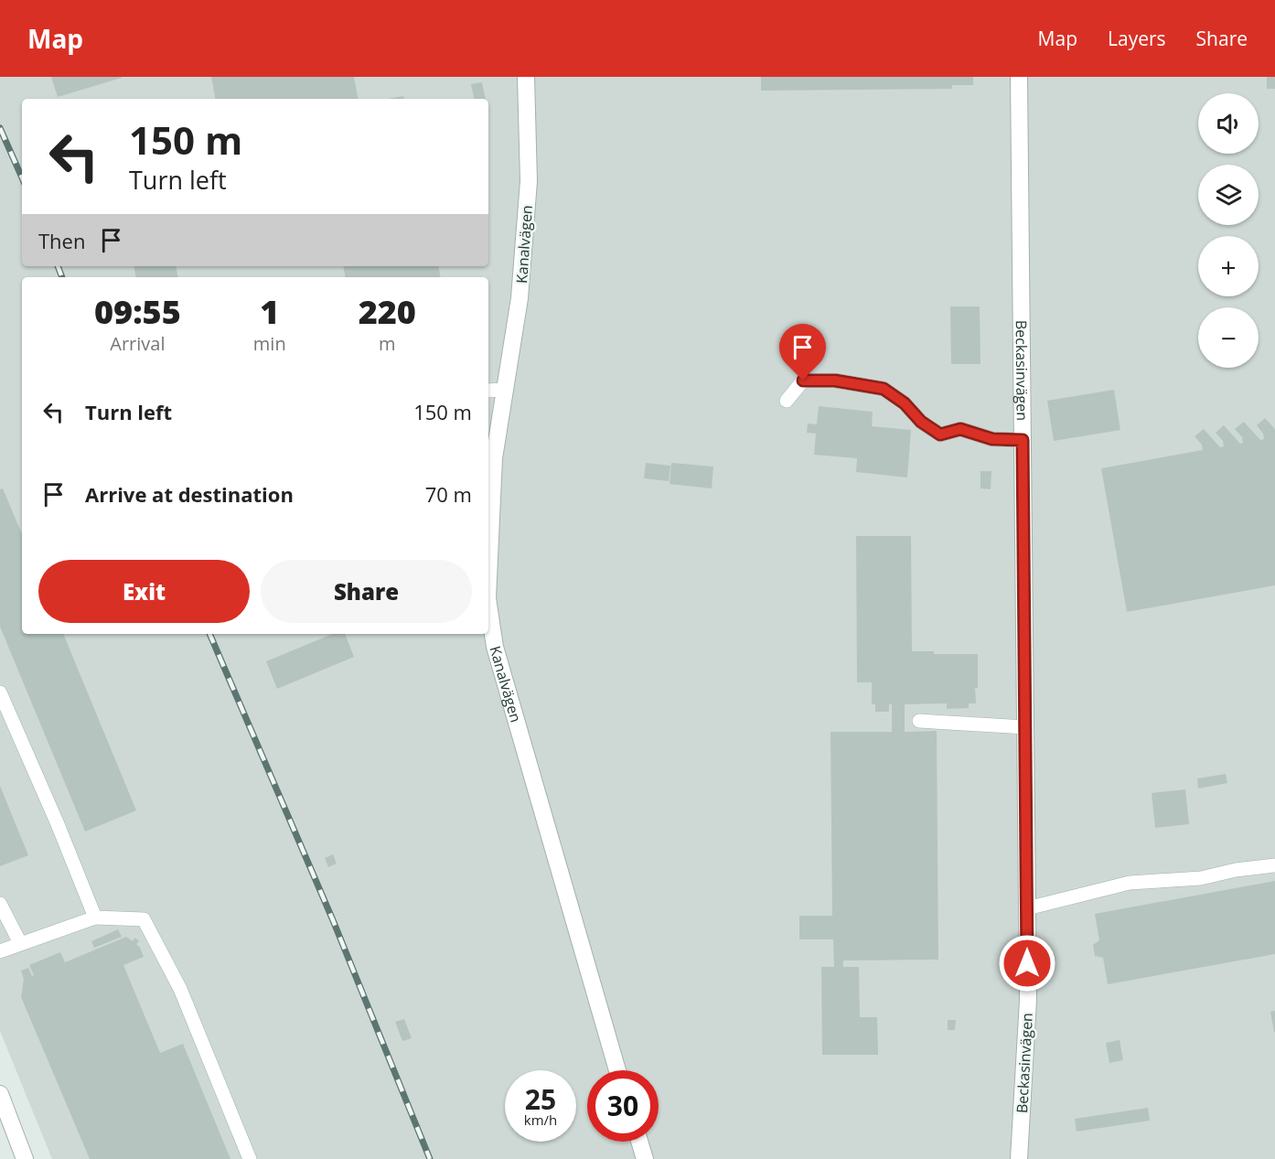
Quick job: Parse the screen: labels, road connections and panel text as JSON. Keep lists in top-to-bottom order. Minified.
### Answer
{"streets":{"street":["Kanalvägen","Beckasinvägen"]},"page":{"header":"Map","nav":["Map","Layers","Share"],"map_buttons":["+","−"],"turn":["150 m","Turn left"],"then":"Then","eta":["09:55","Arrival","1","min","220","m"],"list":[{"name":"Turn left","value":"150 m"},{"name":"Arrive at destination","value":"70 m"}],"buttons":["Exit","Share"],"speed":"25 km/h","limit":"30"}}
